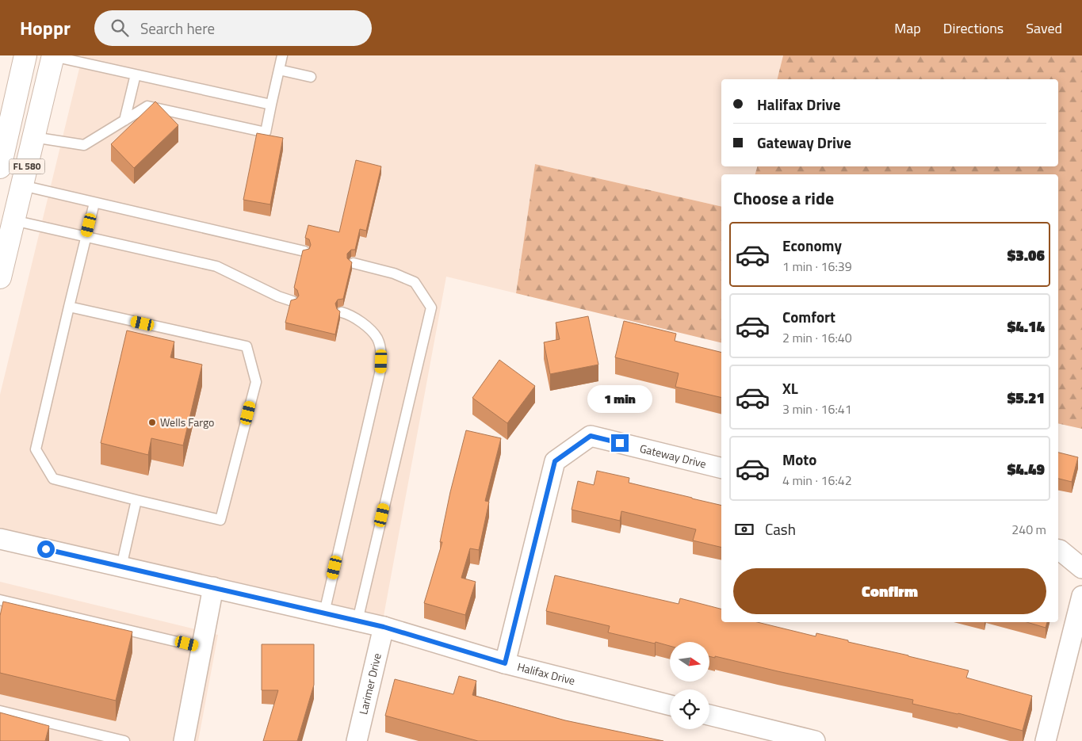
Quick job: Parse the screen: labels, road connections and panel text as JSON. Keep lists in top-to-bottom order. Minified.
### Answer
{"streets":{"main road":["FL 580"],"street":["Gateway Drive","Halifax Drive","Larimer Drive"]},"crossings":[["Gateway Drive","Halifax Drive"],["Halifax Drive","Larimer Drive"]],"places":["Wells Fargo"],"north":"right","page":{"header":"Hoppr","search":"Search here","nav":["Map","Directions","Saved"],"banner":["Halifax Drive","Gateway Drive"],"heading":"Choose a ride","list":[{"name":"Economy","note":"1 min · 16:39","value":"$3.06"},{"name":"Comfort","note":"2 min · 16:40","value":"$4.14"},{"name":"XL","note":"3 min · 16:41","value":"$5.21"},{"name":"Moto","note":"4 min · 16:42","value":"$4.49"}],"bubble":"1 min","pay":["Cash","240 m"],"buttons":"Confirm"}}
